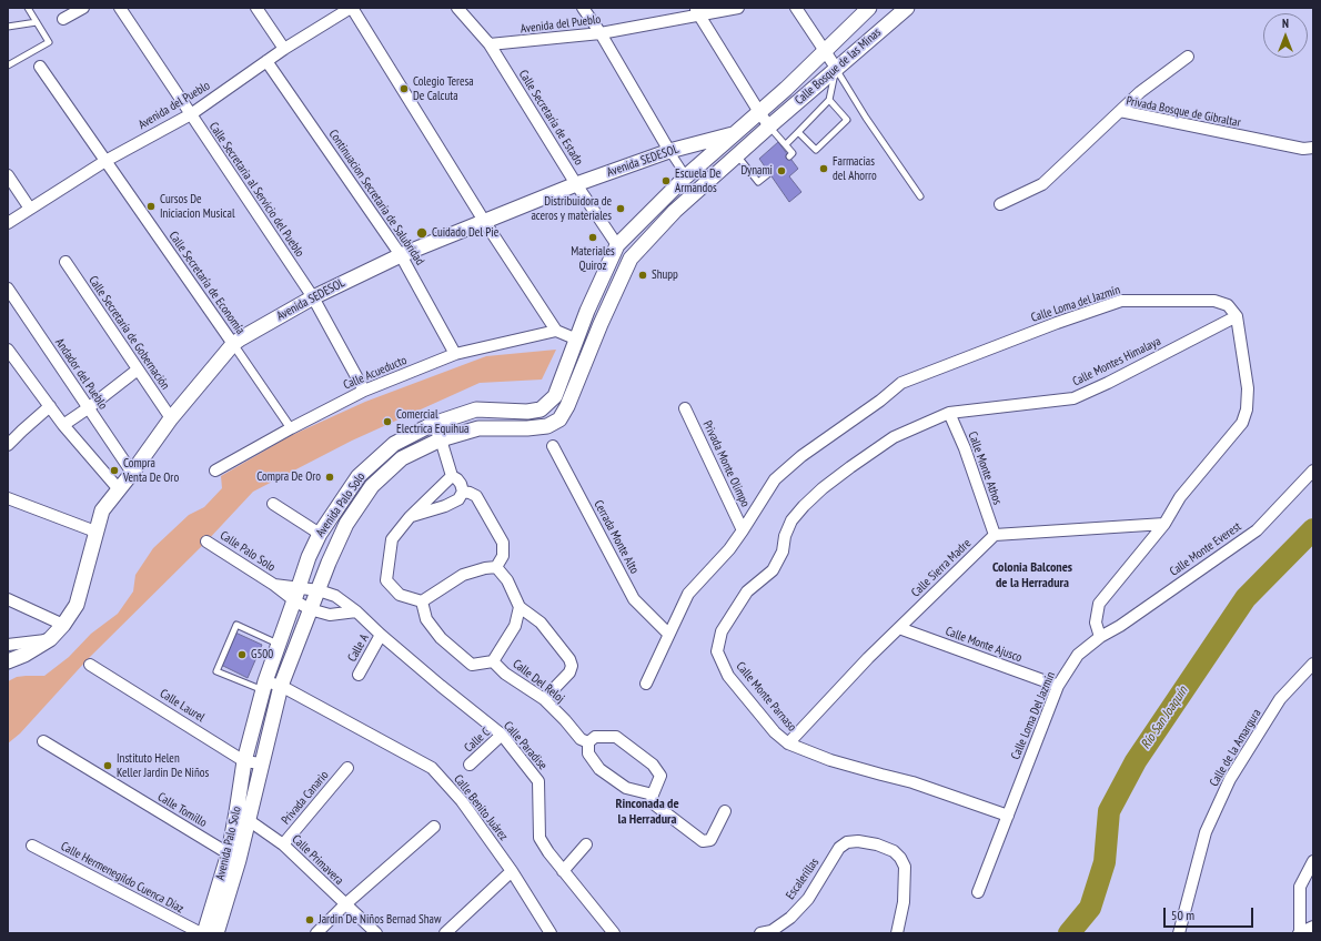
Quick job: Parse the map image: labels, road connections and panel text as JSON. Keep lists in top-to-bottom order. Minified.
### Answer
{"streets":{"main road":["Calle Bosque de las Minas","Avenida SEDESOL","Avenida Palo Solo"],"street":["Avenida del Pueblo","Privada Bosque de Gibraltar","Calle Secretaría de Estado","Calle Secretaría al Servicio del Pueblo","Continuacion Secretaría de Salubridad","Calle Secretaría de Economía","Calle Loma del Jazmín","Calle Secretaría de Gobernación","Calle Montes Himalaya","Calle Acueducto","Andador del Pueblo","Privada Monte Olimpo","Calle Monte Athos","Cerrada Monte Alto","Calle Monte Everest","Calle Palo Solo","Calle Sierra Madre","Calle Monte Ajusco","Calle A","Calle Del Reloj","Calle Monte Parnaso","Calle Laurel","Calle Loma Del Jazmín","Calle C","Calle Paradise","Calle de la Amargura","Privada Canario","Calle Benito Juárez","Calle Tomillo","Calle Primavera","Calle Hermenegildo Cuenca Díaz","Escalerillas"]},"crossings":[["Avenida del Pueblo","Calle Secretaría de Estado"],["Avenida del Pueblo","Calle Secretaría al Servicio del Pueblo"],["Avenida del Pueblo","Continuacion Secretaría de Salubridad"],["Avenida del Pueblo","Calle Secretaría de Economía"],["Calle Bosque de las Minas","Avenida SEDESOL"],["Calle Bosque de las Minas","Avenida Palo Solo"],["Calle Secretaría de Estado","Avenida SEDESOL"],["Calle Secretaría de Estado","Avenida Palo Solo"],["Avenida SEDESOL","Calle Secretaría al Servicio del Pueblo"],["Avenida SEDESOL","Continuacion Secretaría de Salubridad"],["Avenida SEDESOL","Calle Secretaría de Economía"],["Avenida SEDESOL","Calle Secretaría de Gobernación"],["Avenida SEDESOL","Andador del Pueblo"],["Avenida SEDESOL","Avenida Palo Solo"],["Calle Secretaría al Servicio del Pueblo","Calle Acueducto"],["Continuacion Secretaría de Salubridad","Calle Acueducto"],["Calle Secretaría de Economía","Calle Acueducto"],["Calle Loma del Jazmín","Calle Montes Himalaya"],["Calle Loma del Jazmín","Privada Monte Olimpo"],["Calle Loma del Jazmín","Cerrada Monte Alto"],["Calle Montes Himalaya","Calle Monte Athos"],["Calle Montes Himalaya","Calle Monte Parnaso"],["Calle Monte Athos","Calle Sierra Madre"],["Calle Monte Athos","Calle Monte Parnaso"],["Avenida Palo Solo","Calle Palo Solo"],["Avenida Palo Solo","Calle Laurel"],["Avenida Palo Solo","Calle Paradise"],["Avenida Palo Solo","Calle Benito Juárez"],["Avenida Palo Solo","Calle Tomillo"],["Avenida Palo Solo","Calle Primavera"],["Avenida Palo Solo","Calle Hermenegildo Cuenca Díaz"],["Calle Monte Everest","Calle Loma Del Jazmín"],["Calle Palo Solo","Calle Paradise"],["Calle Sierra Madre","Calle Monte Ajusco"],["Calle Sierra Madre","Calle Monte Parnaso"],["Calle Monte Ajusco","Calle Loma Del Jazmín"],["Calle A","Calle Paradise"],["Calle Monte Parnaso","Calle Loma Del Jazmín"],["Calle C","Calle Paradise"],["Privada Canario","Calle Primavera"]],"districts":["Colonia Balcones de la Herradura","Rinconada de la Herradura"],"water":["Río San Joaquín"],"places":["Colegio Teresa De Calcuta","Farmacias del Ahorro","Dynami","Escuela De Armandos","Cursos De Iniciacion Musical","Distribuidora de aceros y materiales","Cuidado Del Pie","Materiales Quiroz","Shupp","Comercial Electrica Equihua","Compra Venta De Oro","Compra De Oro","G500","Instituto Helen Keller Jardin De Niños","Jardin De Niños Bernad Shaw"],"scale_bar":"50 m","north":"top"}
